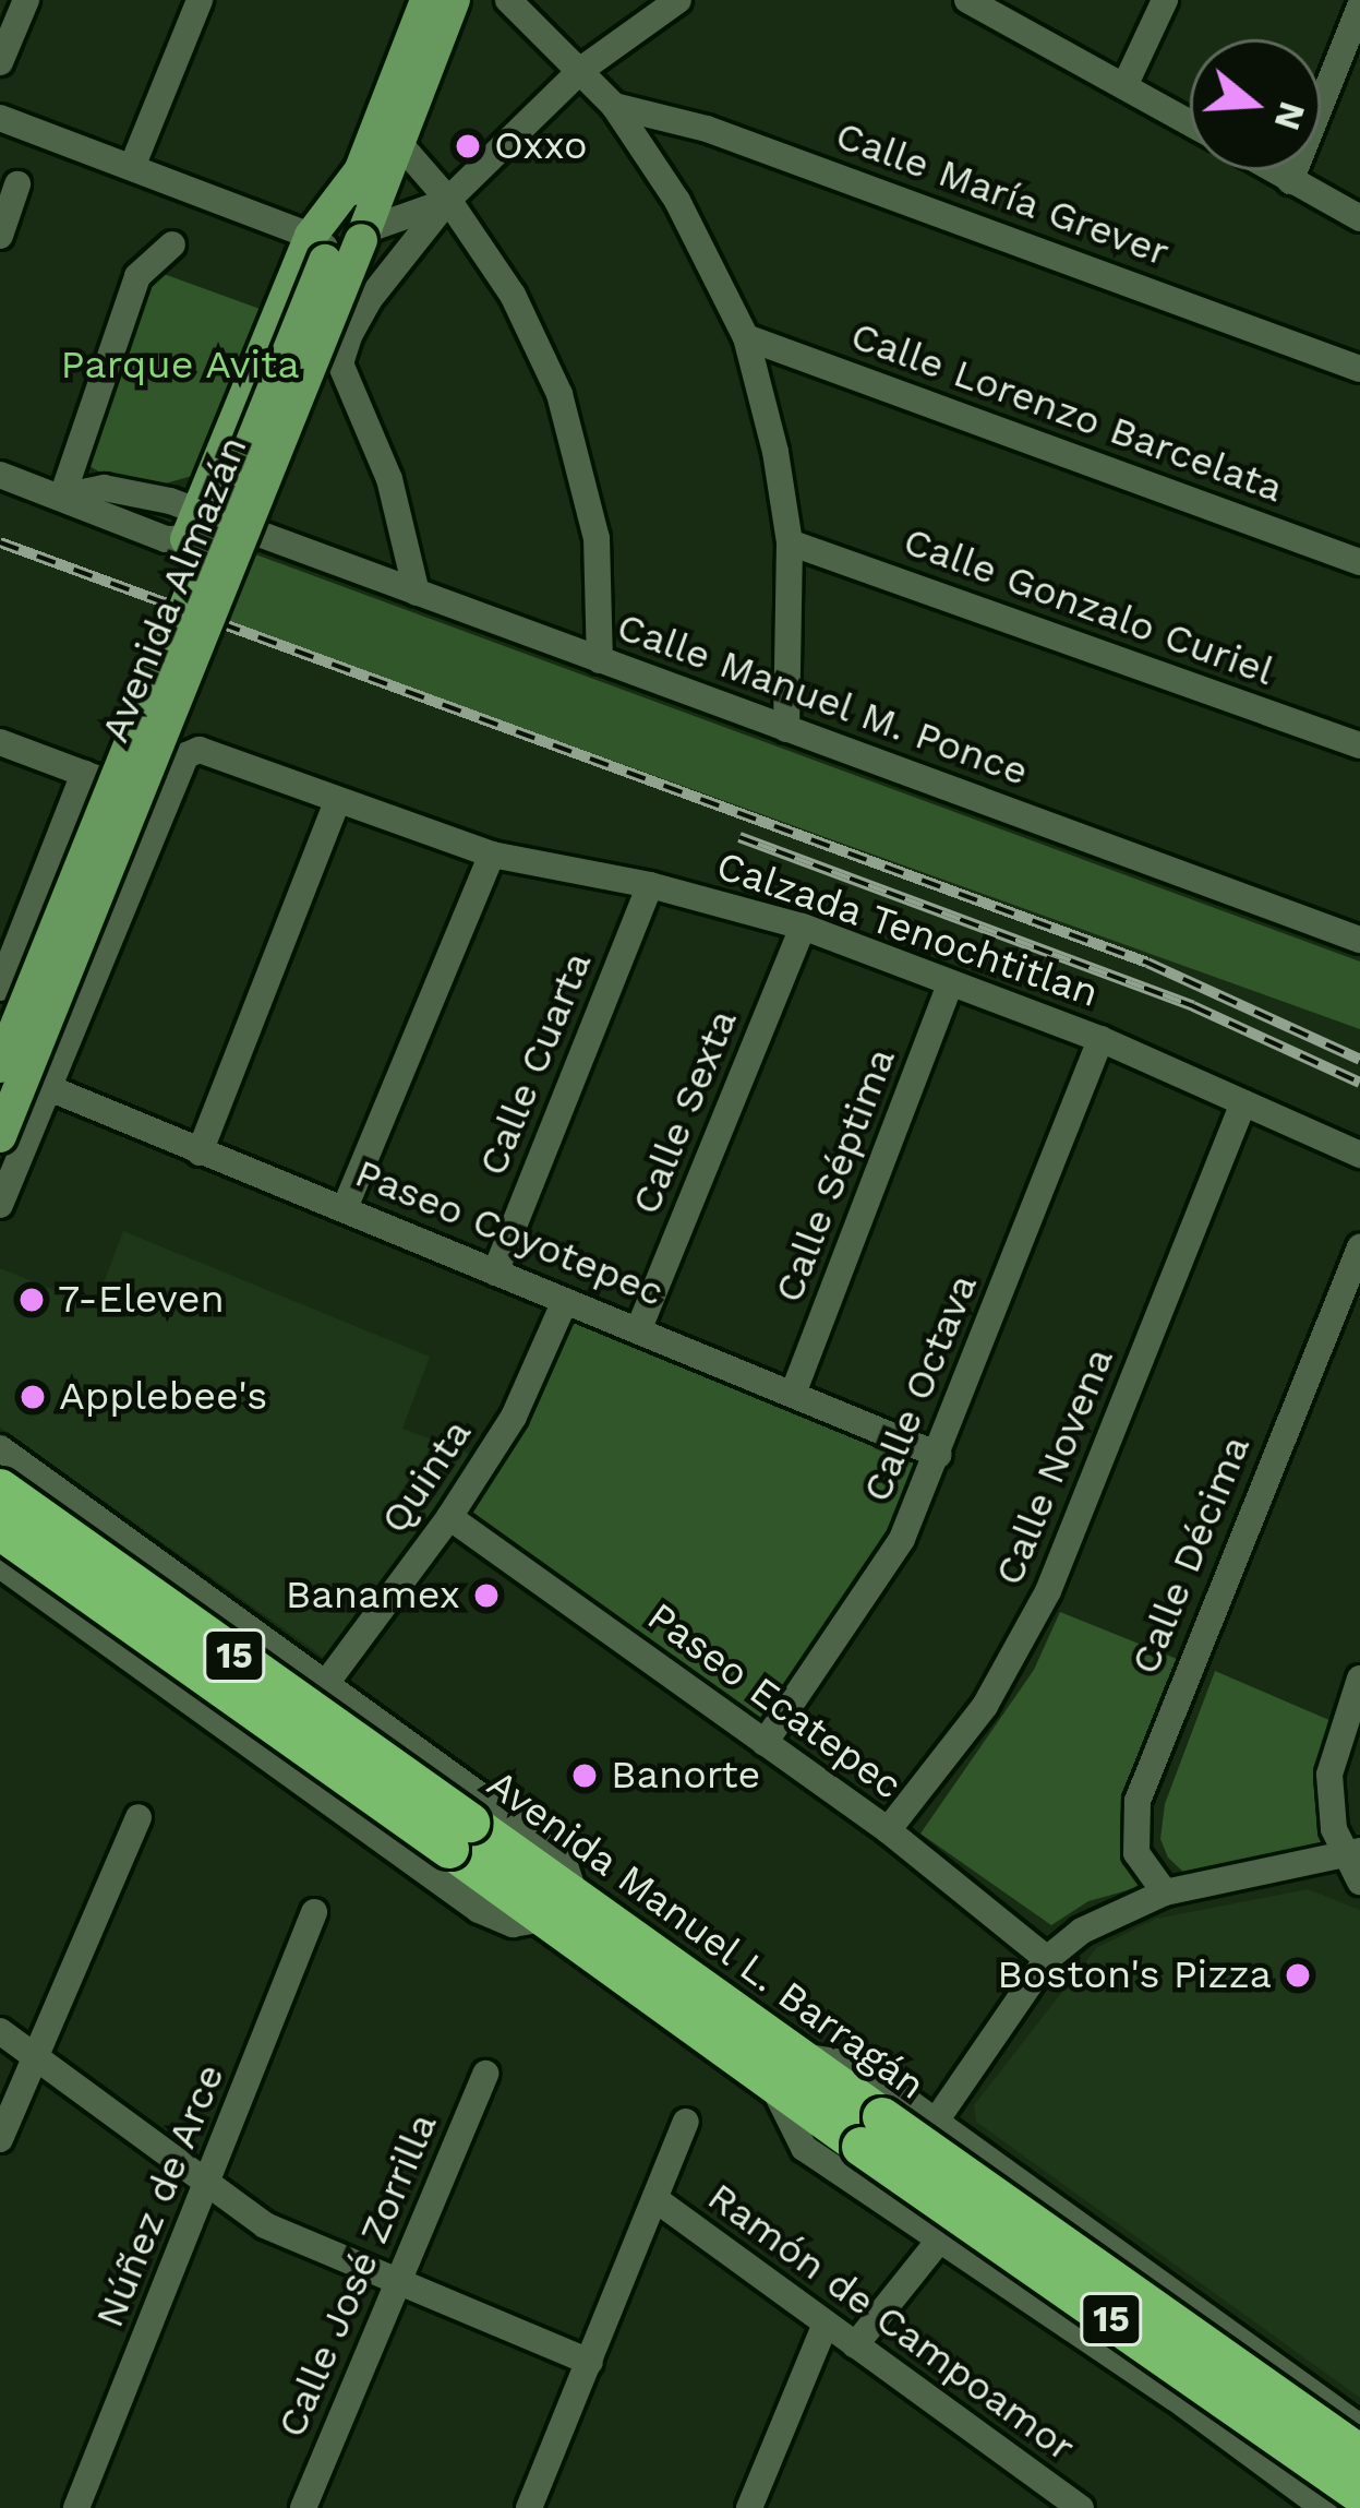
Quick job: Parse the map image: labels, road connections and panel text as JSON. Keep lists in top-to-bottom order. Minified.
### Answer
{"streets":{"highway":["15","Avenida Manuel L. Barragán"],"main road":["Avenida Almazán"],"street":["Calle María Grever","Calle Lorenzo Barcelata","Calle Gonzalo Curiel","Calle Manuel M. Ponce","Calzada Tenochtitlan","Calle Cuarta","Calle Sexta","Calle Séptima","Paseo Coyotepec","Calle Octava","Calle Novena","Quinta","Calle Décima","Paseo Ecatepec","Núñez de Arce","Calle José Zorrilla","Ramón de Campoamor"]},"crossings":[["Calzada Tenochtitlan","Calle Cuarta"],["Calzada Tenochtitlan","Calle Sexta"],["Calzada Tenochtitlan","Calle Séptima"],["Calzada Tenochtitlan","Calle Octava"],["Calzada Tenochtitlan","Calle Novena"],["Calle Cuarta","Paseo Coyotepec"],["Calle Sexta","Paseo Coyotepec"],["Calle Séptima","Paseo Coyotepec"],["Paseo Coyotepec","Calle Octava"],["Paseo Coyotepec","Quinta"],["Calle Octava","Paseo Ecatepec"],["Calle Novena","Paseo Ecatepec"],["Quinta","Paseo Ecatepec"]],"parks":["Parque Avita"],"places":["Oxxo","7-Eleven","Applebee's","Banamex","Banorte","Boston's Pizza"],"north":"right"}
